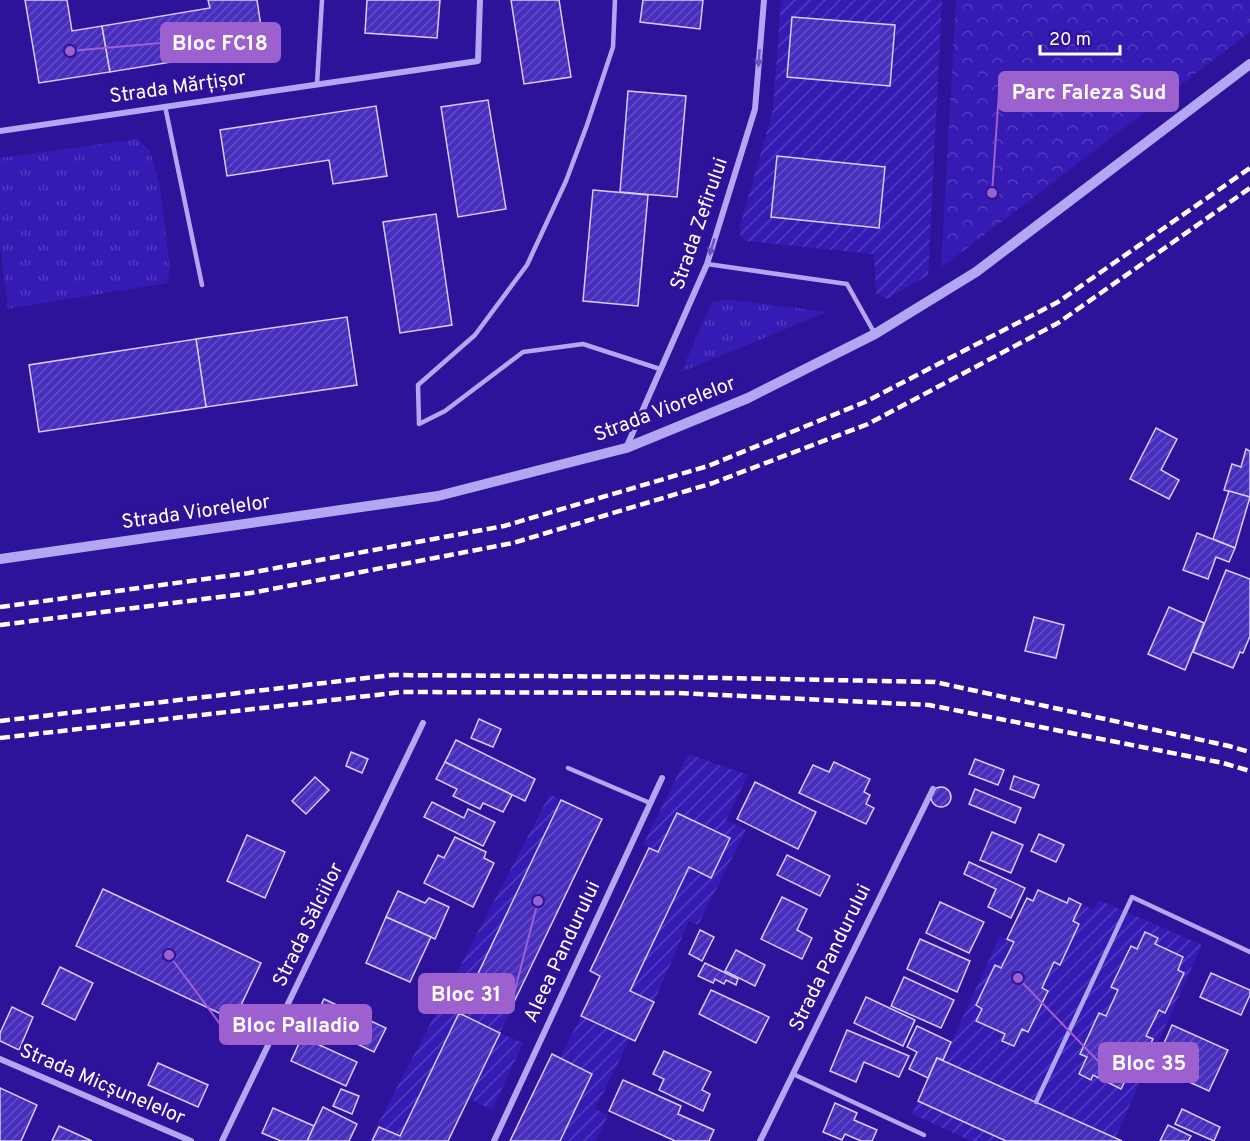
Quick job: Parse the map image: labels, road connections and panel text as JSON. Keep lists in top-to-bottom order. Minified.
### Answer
{"streets":{"street":["Strada Mărțișor","Strada Zefirului","Strada Viorelelor","Strada Sălciilor","Aleea Pandurului","Strada Pandurului","Strada Micșunelelor"]},"crossings":[["Strada Zefirului","Strada Viorelelor"]],"one_way":["Strada Zefirului"],"places":["Bloc FC18","Parc Faleza Sud","Bloc 31","Bloc Palladio","Bloc 35"],"scale_bar":"20 m"}
